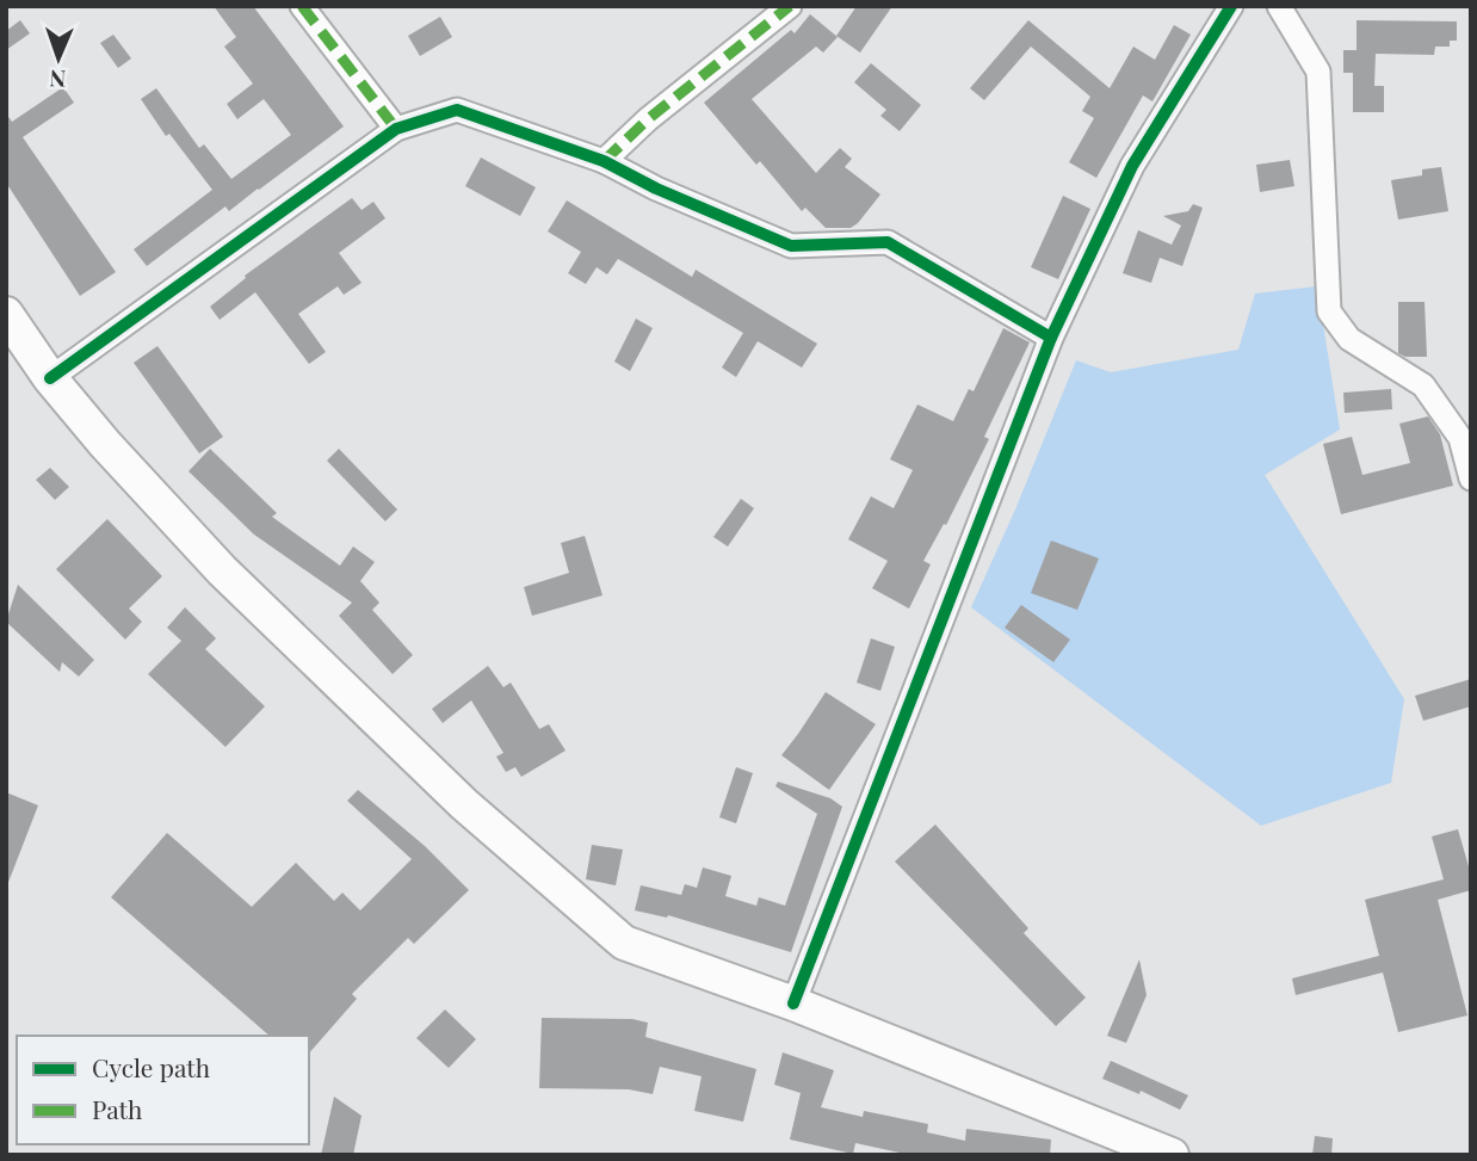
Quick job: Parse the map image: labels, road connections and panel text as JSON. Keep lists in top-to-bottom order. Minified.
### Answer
{"legend":["Cycle path","Path"],"north":"bottom"}
